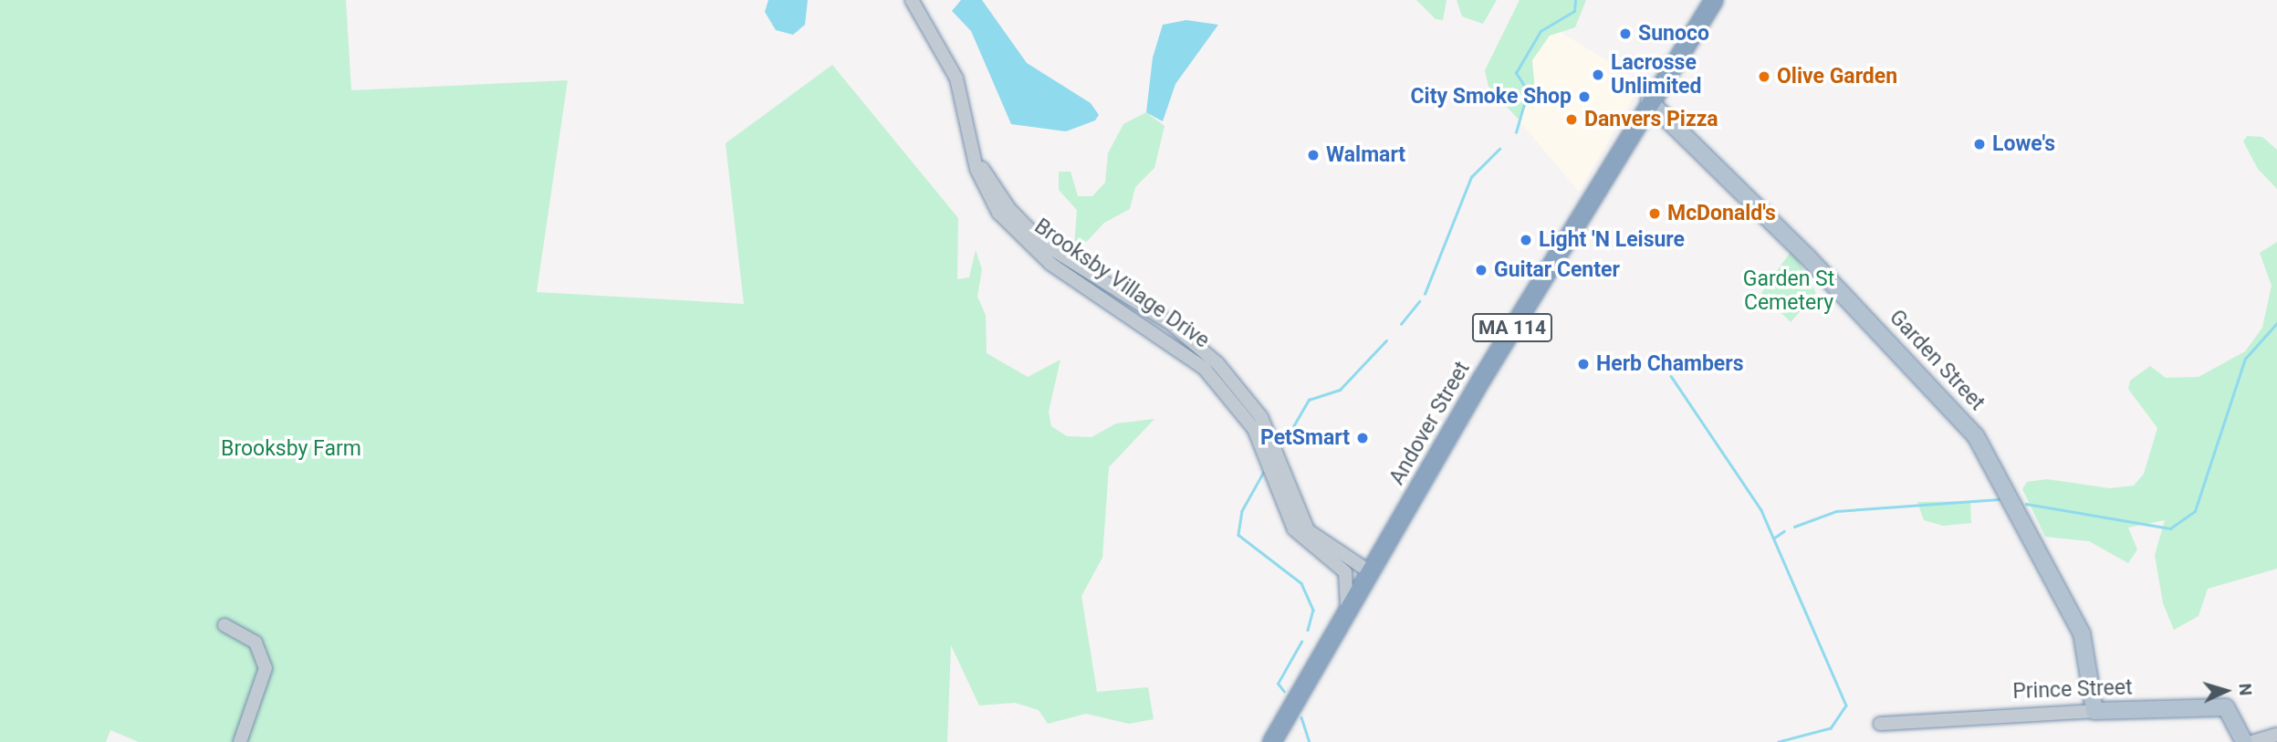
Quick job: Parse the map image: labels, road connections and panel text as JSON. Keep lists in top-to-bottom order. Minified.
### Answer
{"streets":{"highway":["MA 114","Andover Street"],"main road":["Garden Street","Prince Street"],"street":["Brooksby Village Drive"]},"crossings":[["Brooksby Village Drive","Andover Street"],["Garden Street","Andover Street"],["Garden Street","Prince Street"]],"parks":["Garden St Cemetery","Brooksby Farm"],"places":["Sunoco","Lacrosse Unlimited","Olive Garden","City Smoke Shop","Danvers Pizza","Lowe's","Walmart","McDonald's","Light 'N Leisure","Guitar Center","Herb Chambers","PetSmart"],"north":"right"}
